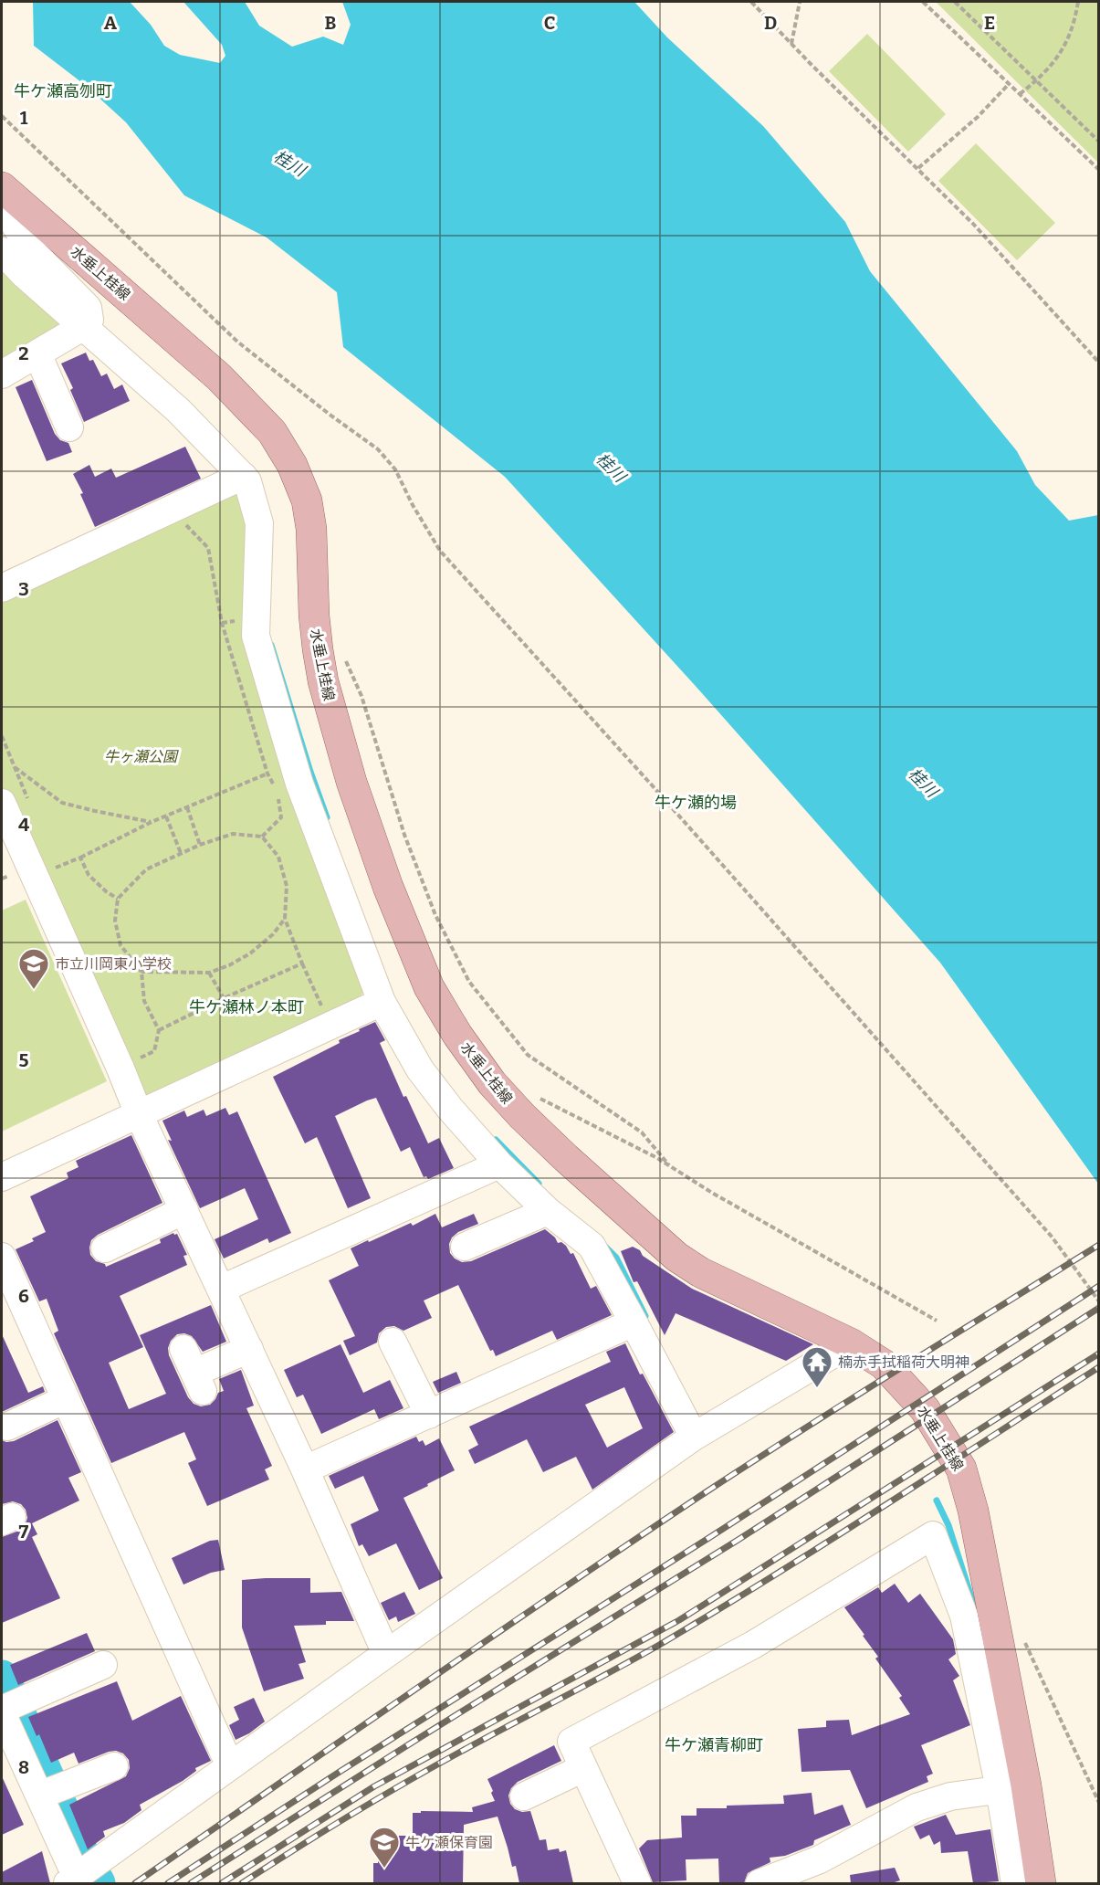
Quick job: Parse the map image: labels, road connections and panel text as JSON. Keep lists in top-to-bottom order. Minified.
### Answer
{"streets":{"main road":["水垂上桂線"]},"districts":["牛ケ瀬高刎町","牛ケ瀬的場","牛ケ瀬林ノ本町","牛ケ瀬青柳町"],"water":["桂川"],"parks":["牛ヶ瀬公園"],"places":{"school or university":["市立川岡東小学校","牛ケ瀬保育園"],"temple":["楠赤手拭稲荷大明神"]},"grid":{"columns":["A","B","C","D","E"],"rows":["1","2","3","4","5","6","7","8"]}}
